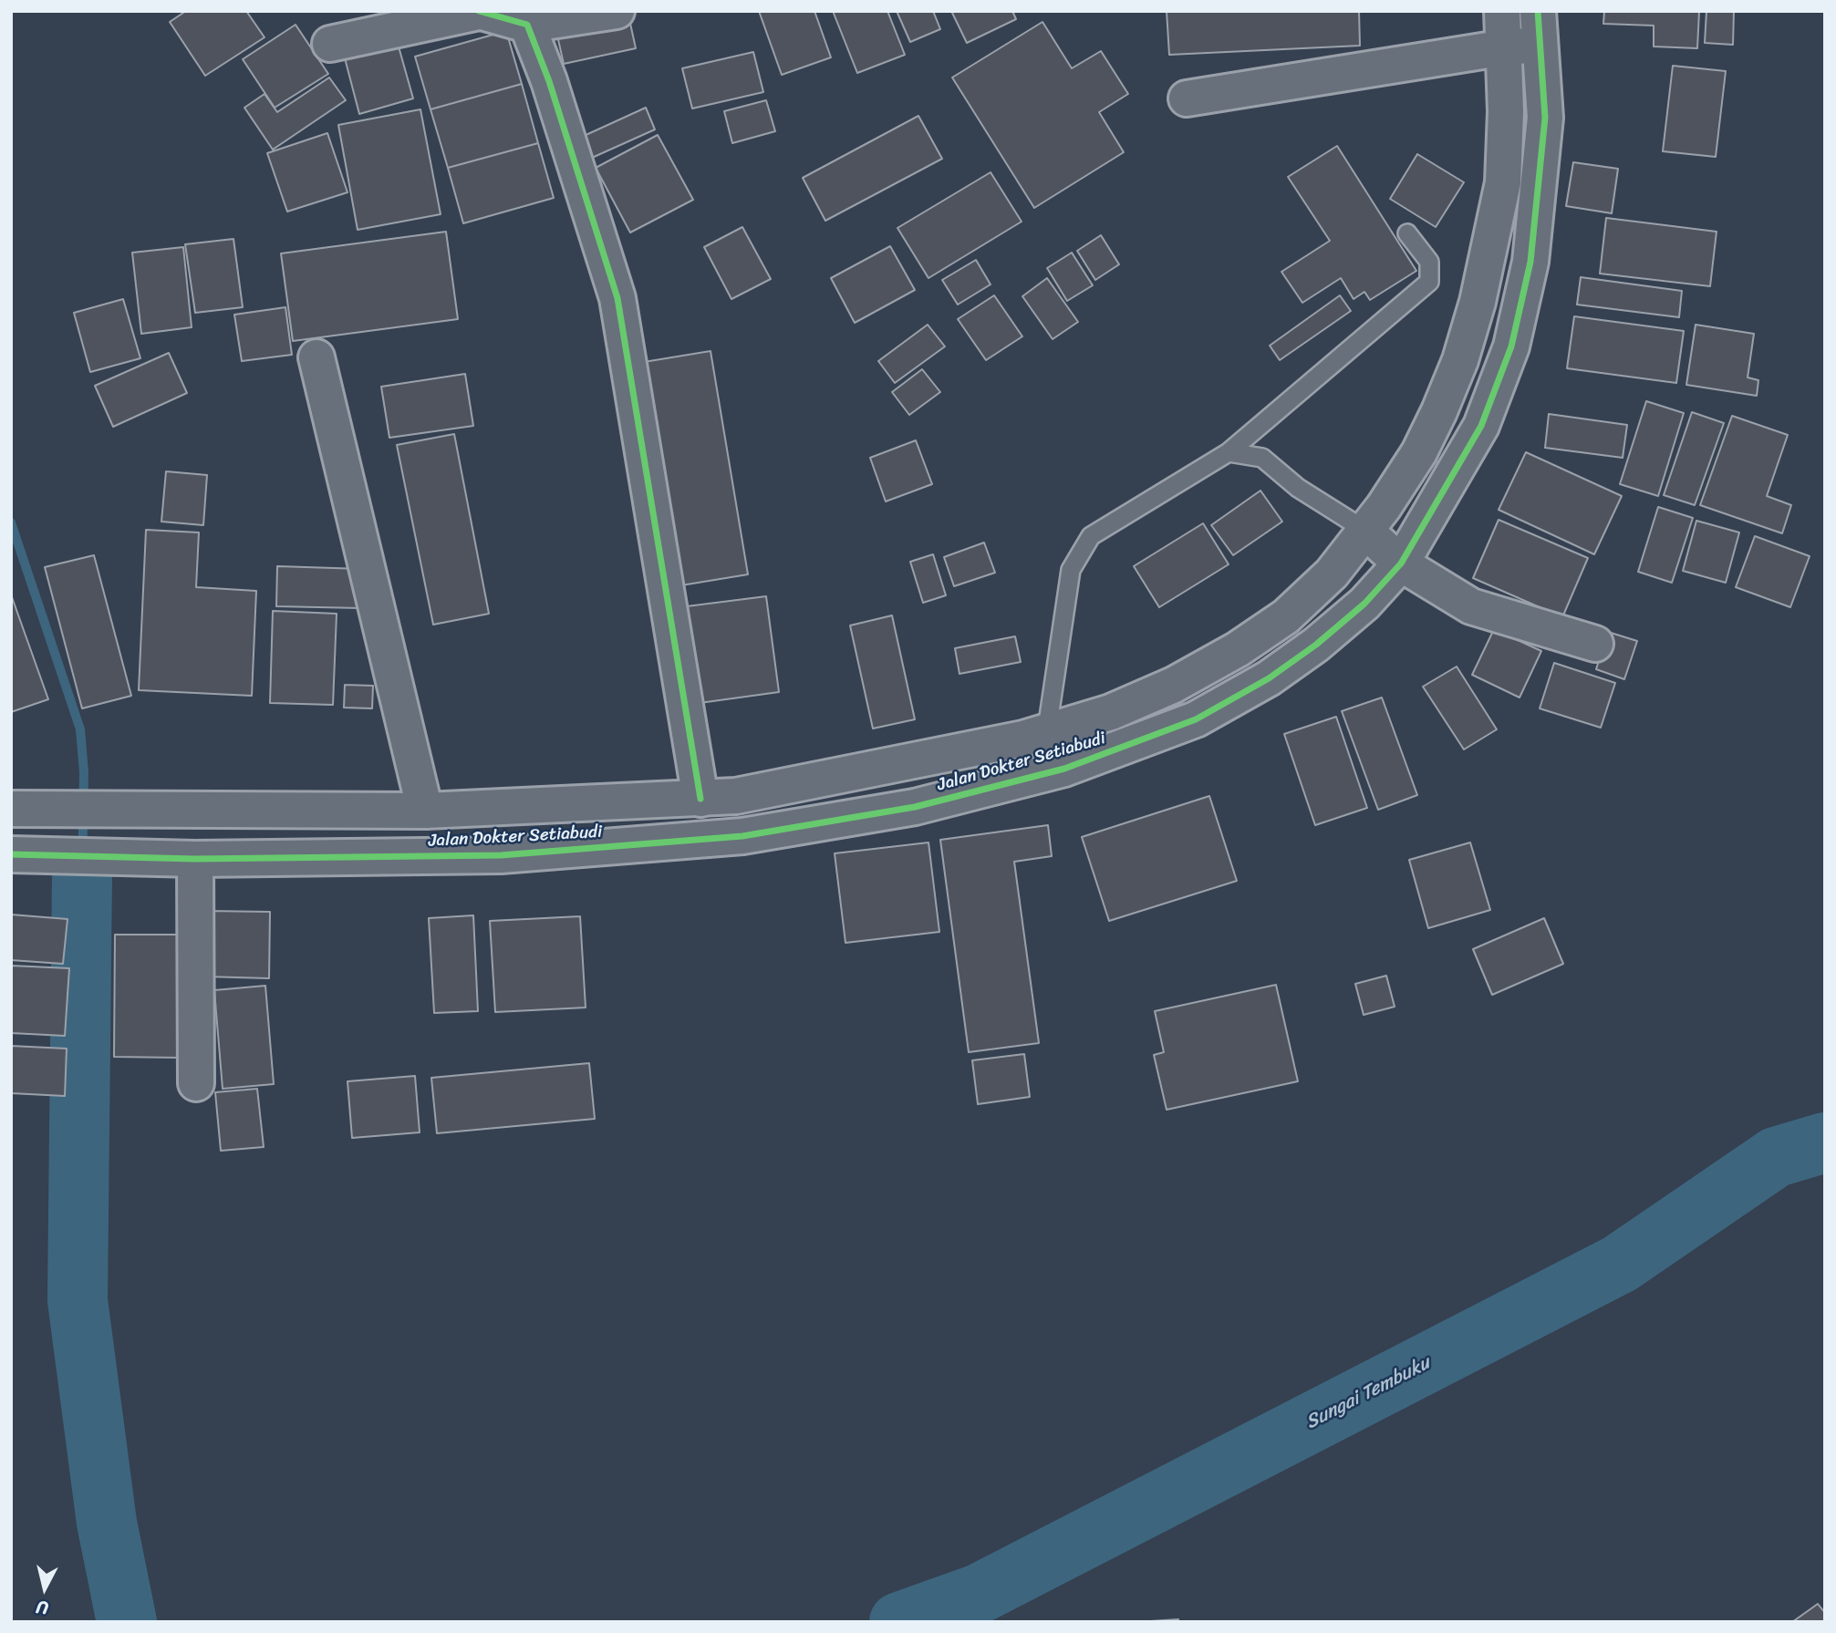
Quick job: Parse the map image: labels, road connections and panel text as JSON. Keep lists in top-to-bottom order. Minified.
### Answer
{"streets":{"street":["Jalan Dokter Setiabudi"]},"water":["Sungai Tembuku"],"north":"bottom"}
